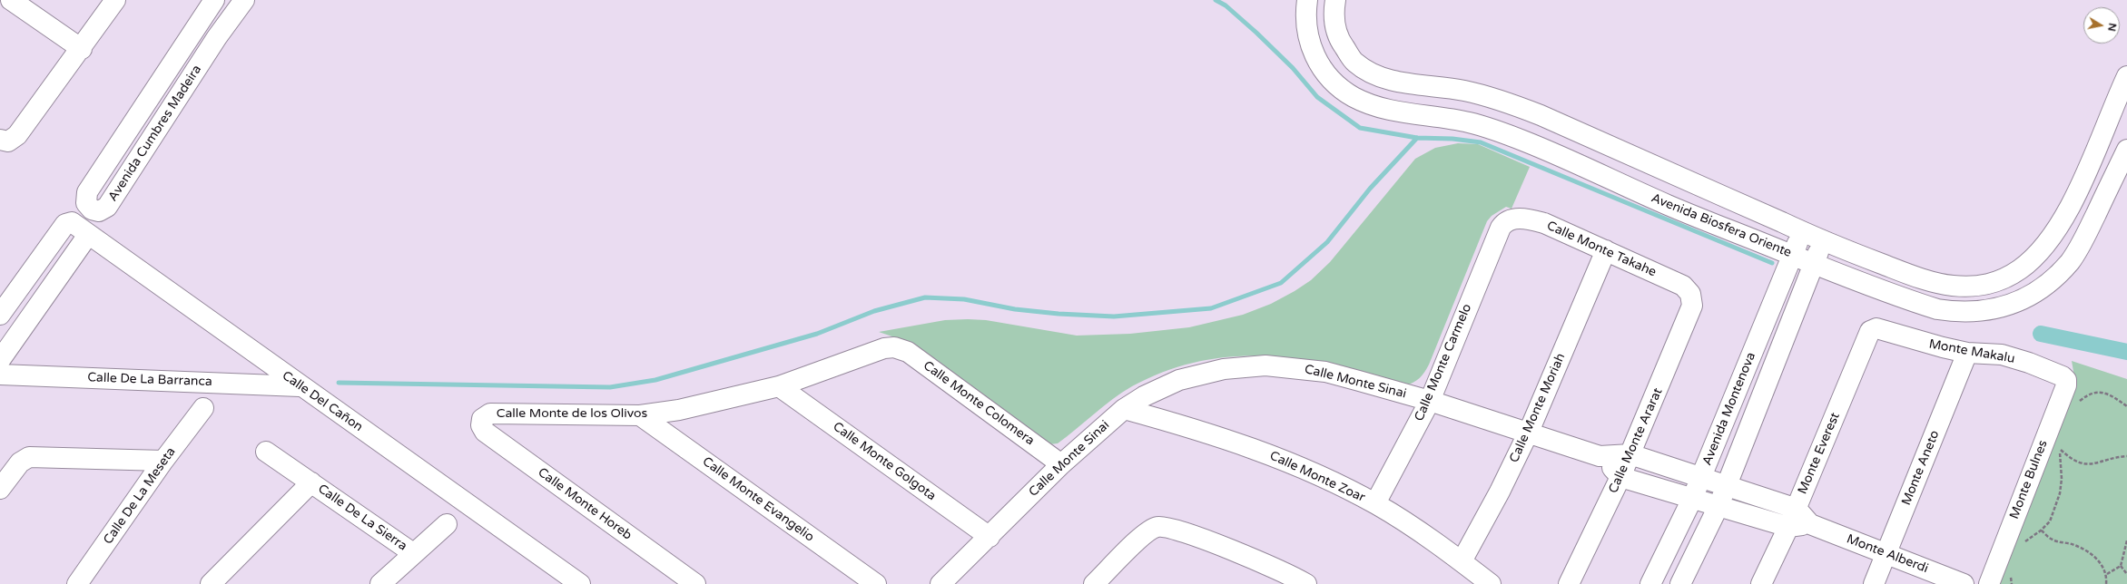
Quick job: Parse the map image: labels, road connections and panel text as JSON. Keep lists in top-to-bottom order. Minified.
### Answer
{"streets":{"street":["Avenida Cumbres Madeira","Avenida Biosfera Oriente","Calle Monte Takahe","Monte Makalu","Calle Monte Carmelo","Calle De La Barranca","Calle Monte Sinai","Calle Del Cañon","Calle Monte Colomera","Calle Monte Moriah","Avenida Montenova","Calle Monte de los Olivos","Calle Monte Ararat","Monte Everest","Calle Monte Golgota","Monte Aneto","Calle Monte Zoar","Monte Bulnes","Calle De La Meseta","Calle Monte Evangelio","Calle Monte Horeb","Calle De La Sierra","Monte Alberdi"]},"crossings":[["Avenida Biosfera Oriente","Avenida Montenova"],["Calle Monte Takahe","Calle Monte Carmelo"],["Calle Monte Takahe","Calle Monte Moriah"],["Calle Monte Takahe","Calle Monte Ararat"],["Monte Makalu","Monte Everest"],["Monte Makalu","Monte Aneto"],["Monte Makalu","Monte Bulnes"],["Calle Monte Carmelo","Calle Monte Sinai"],["Calle Monte Carmelo","Calle Monte Zoar"],["Calle De La Barranca","Calle Del Cañon"],["Calle Monte Sinai","Calle Monte Colomera"],["Calle Monte Sinai","Calle Monte Moriah"],["Calle Monte Sinai","Calle Monte Golgota"],["Calle Monte Sinai","Calle Monte Zoar"],["Calle Monte Colomera","Calle Monte de los Olivos"],["Calle Monte Moriah","Calle Monte Zoar"],["Calle Monte de los Olivos","Calle Monte Golgota"],["Calle Monte de los Olivos","Calle Monte Evangelio"],["Calle Monte de los Olivos","Calle Monte Horeb"],["Monte Aneto","Monte Alberdi"]],"north":"right"}
